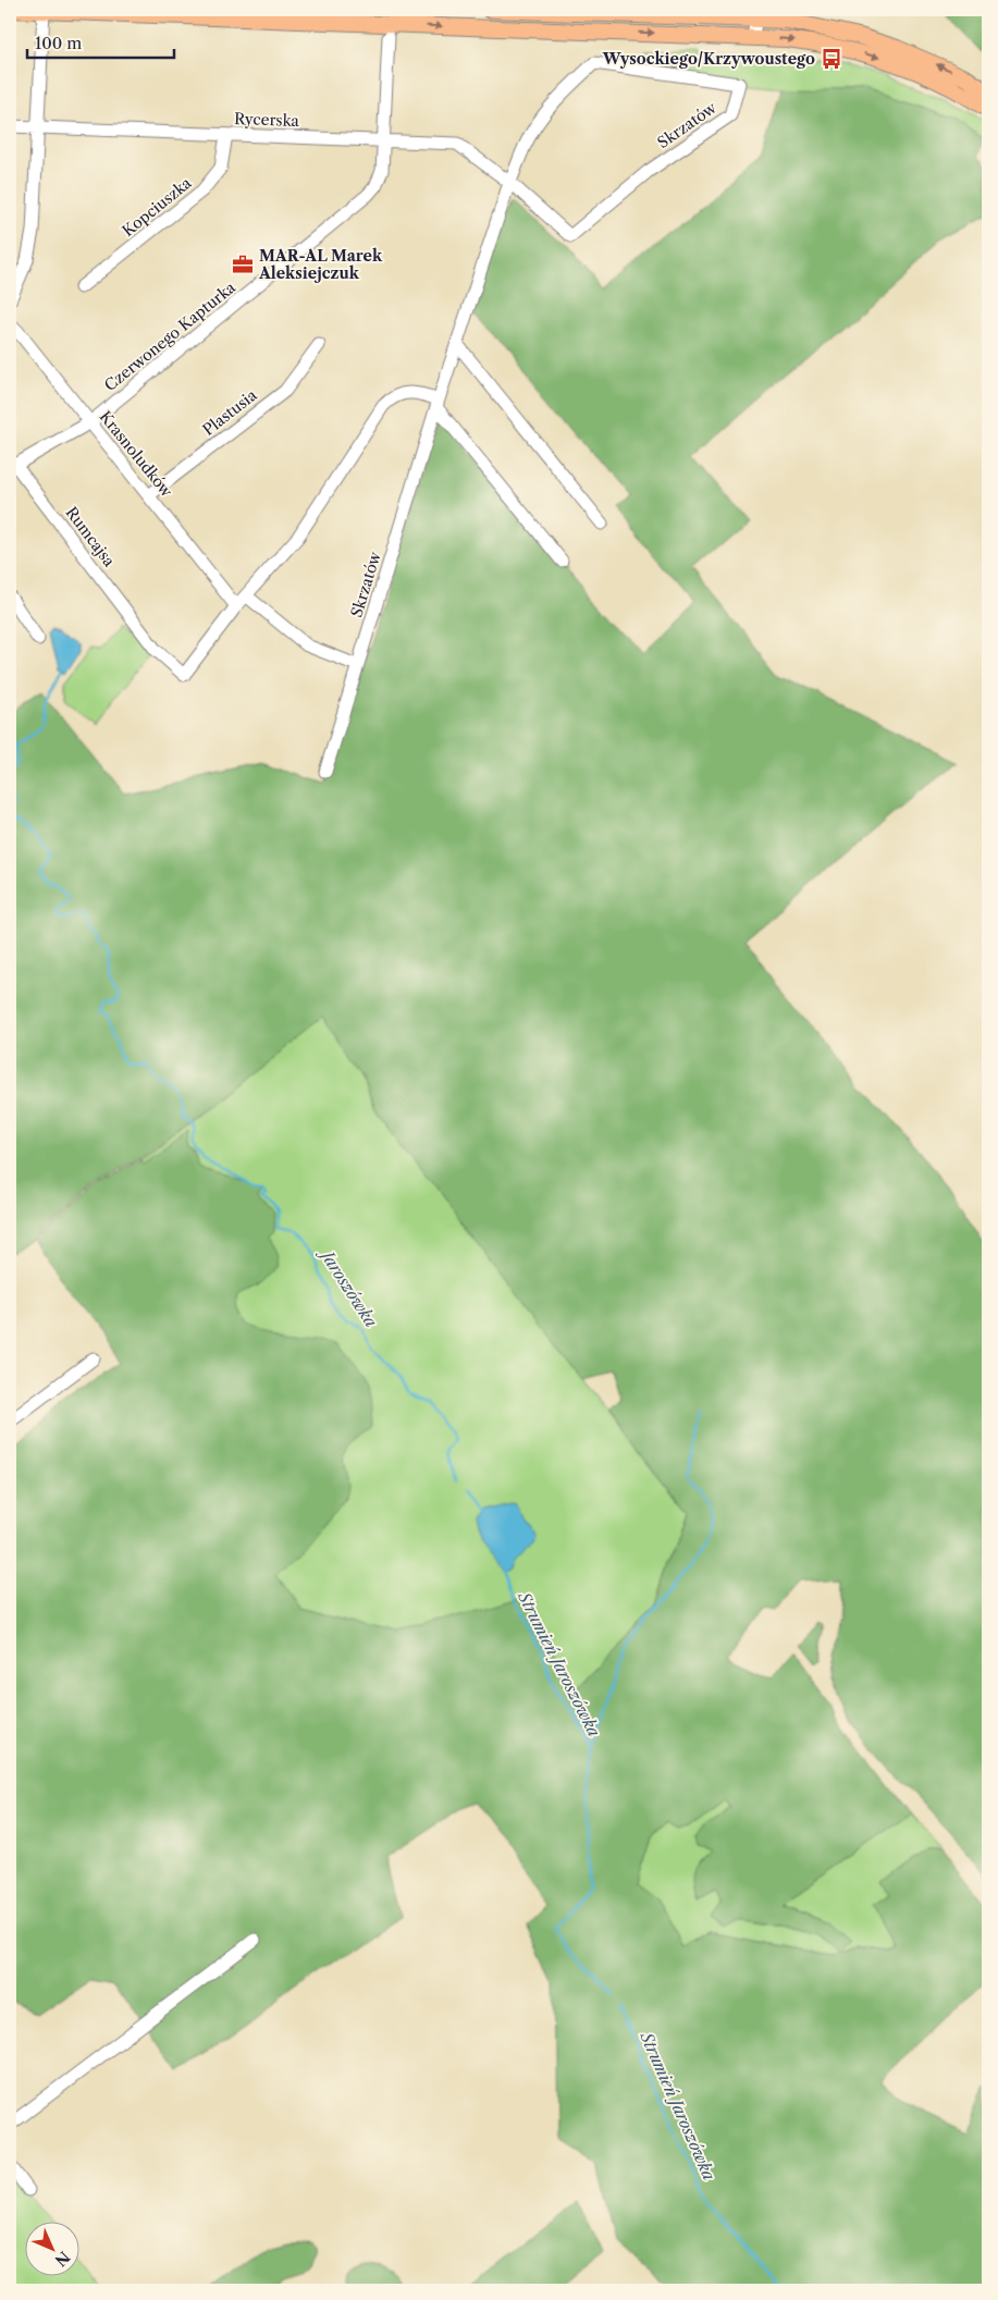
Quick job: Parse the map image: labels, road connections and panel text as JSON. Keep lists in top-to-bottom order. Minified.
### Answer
{"streets":{"street":["Rycerska","Skrzatów","Kopciuszka","Czerwonego Kapturka","Plastusia","Krasnoludków","Rumcajsa"]},"crossings":[["Rycerska","Skrzatów"],["Rycerska","Kopciuszka"],["Rycerska","Czerwonego Kapturka"],["Czerwonego Kapturka","Krasnoludków"],["Czerwonego Kapturka","Rumcajsa"],["Plastusia","Krasnoludków"],["Krasnoludków","Rumcajsa"]],"water":["Jaroszówka","Strumień Jaroszówka"],"places":{"bus stop":["Wysockiego/Krzywoustego"],"office":["MAR-AL Marek Aleksiejczuk"]},"scale_bar":"100 m","north":"bottom right"}
